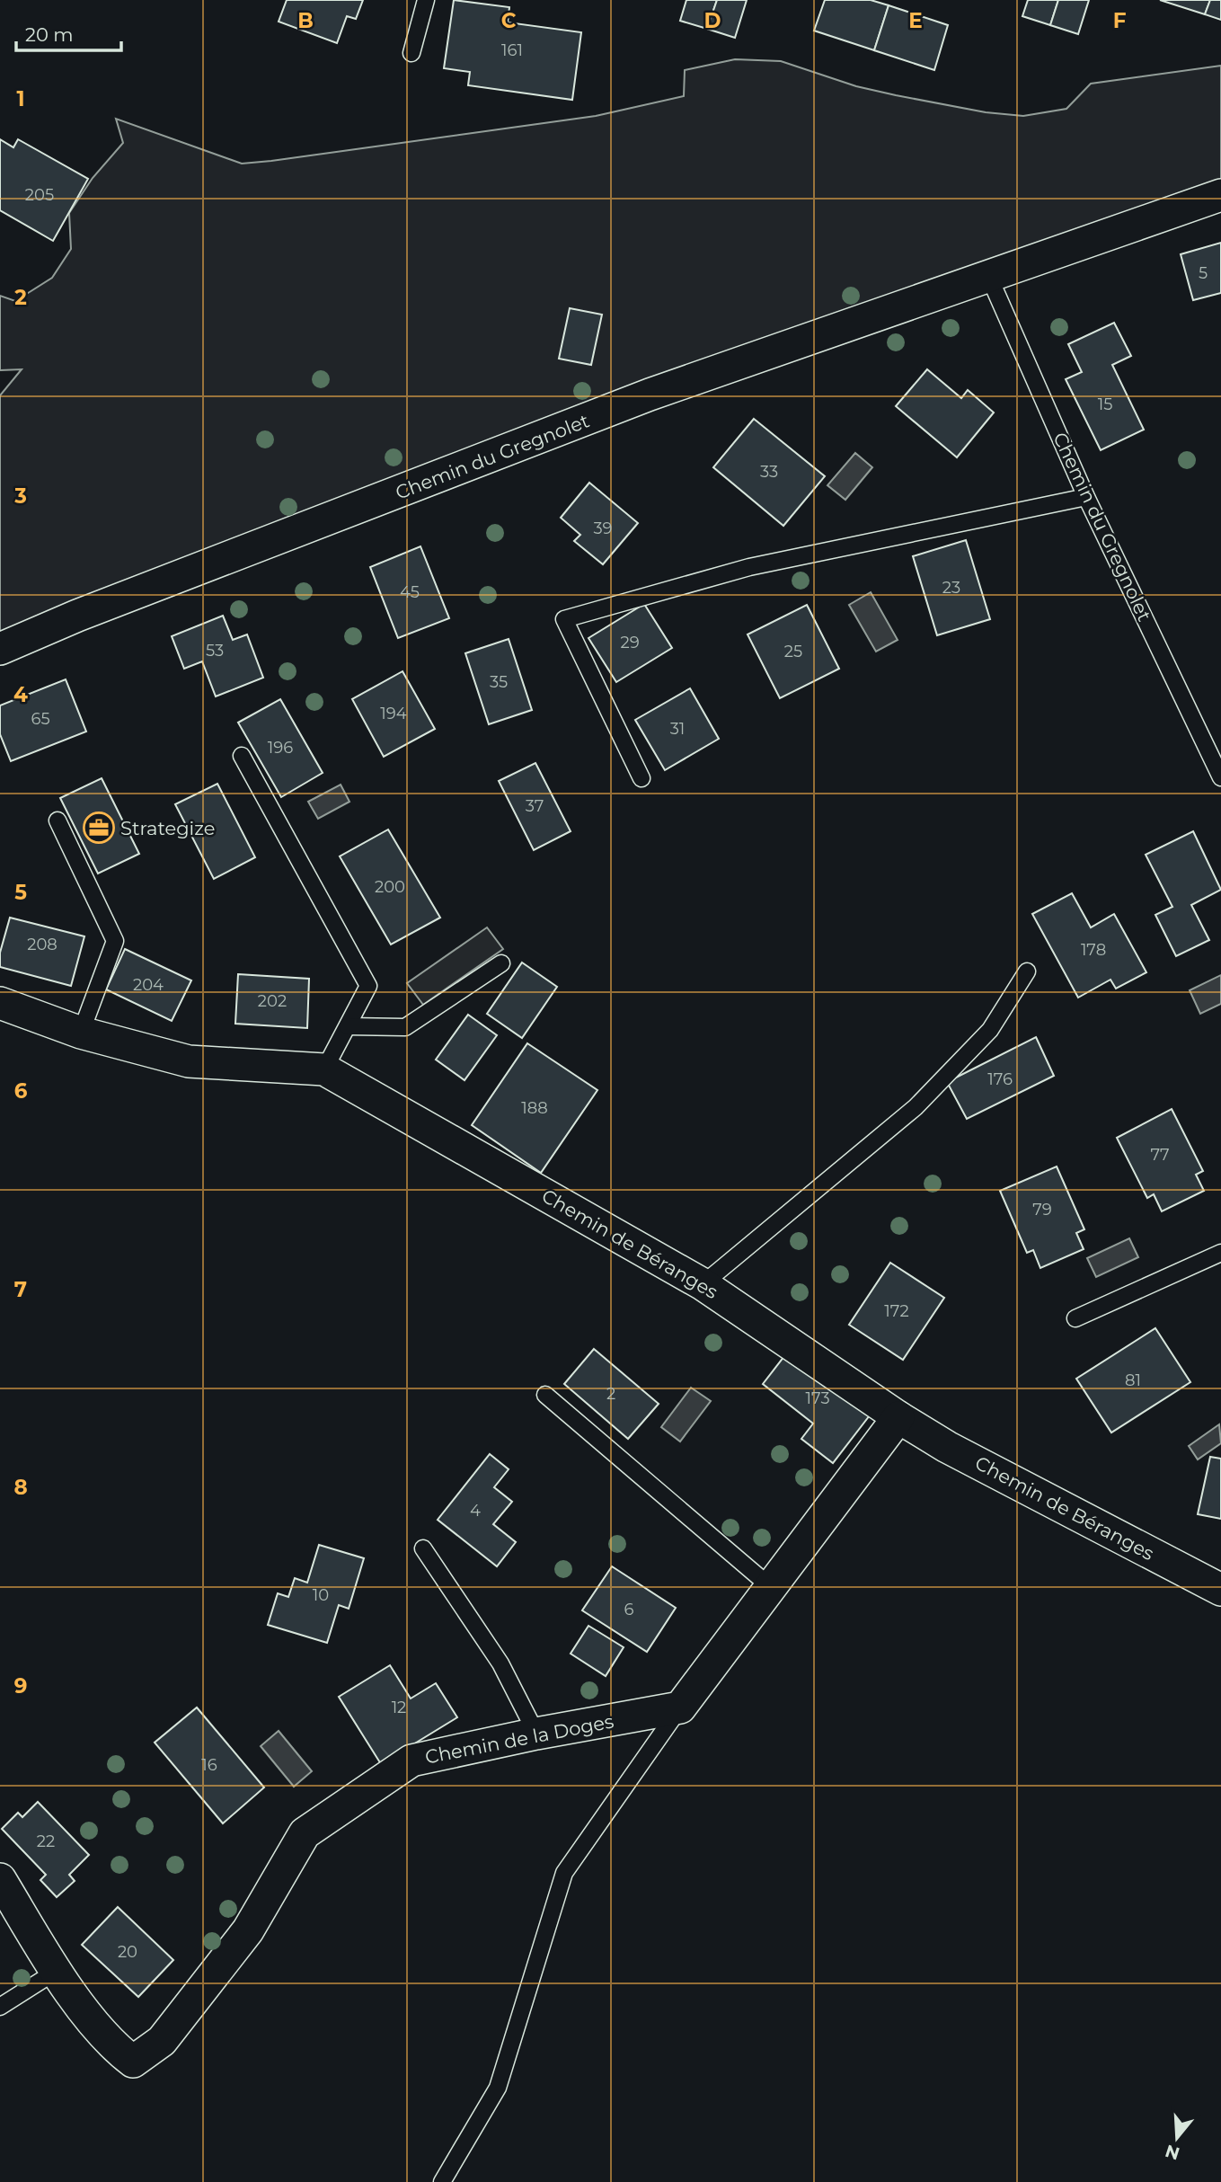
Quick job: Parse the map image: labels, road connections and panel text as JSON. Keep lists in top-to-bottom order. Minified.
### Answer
{"streets":{"street":["Chemin du Gregnolet","Chemin de Béranges","Chemin de la Doges"]},"places":{"office":["Strategize"]},"house_numbers":["161","205","5","15","33","39","23","45","29","53","25","35","194","65","31","196","37","200","208","178","204","202","176","188","77","79","172","81","2","173","4","10","6","12","16","22","20"],"scale_bar":"20 m","north":"bottom","grid":{"columns":["B","C","D","E","F"],"rows":["1","2","3","4","5","6","7","8","9"]}}
